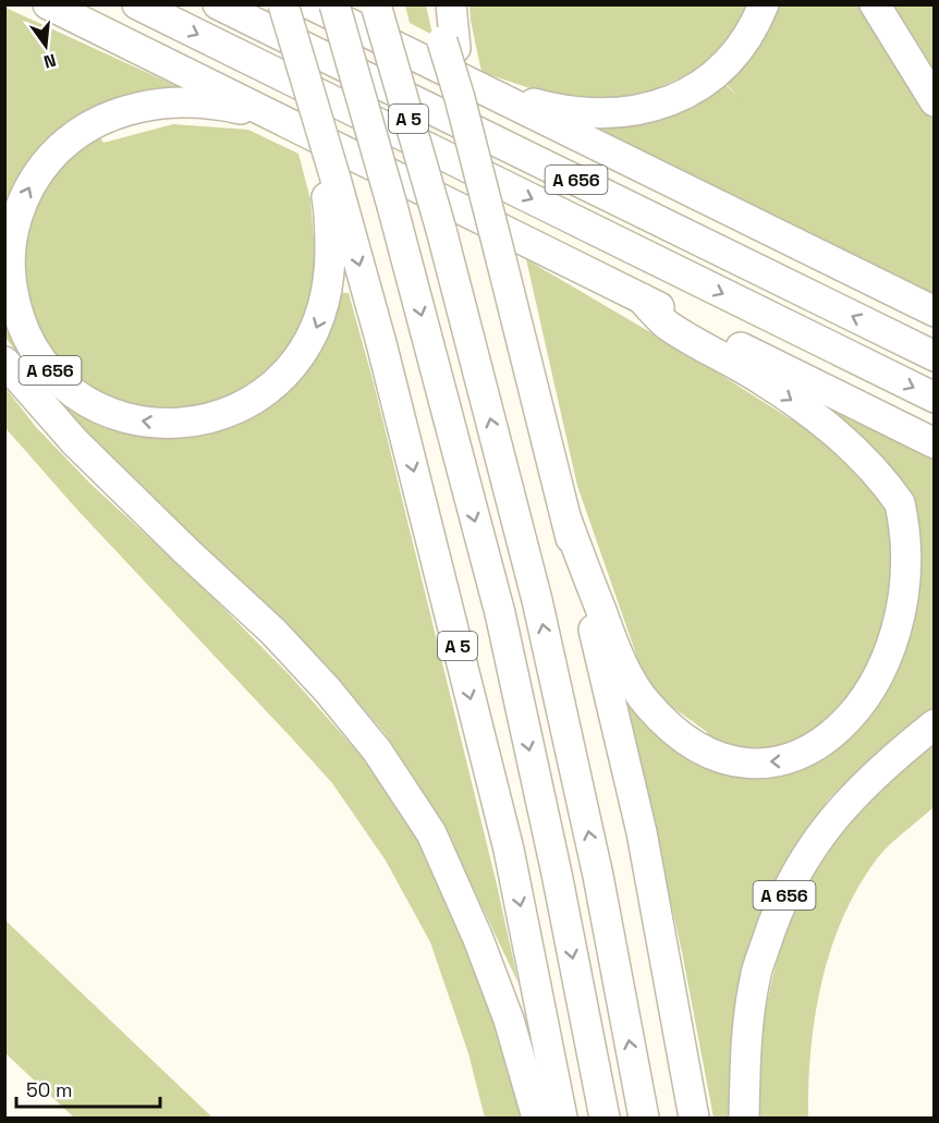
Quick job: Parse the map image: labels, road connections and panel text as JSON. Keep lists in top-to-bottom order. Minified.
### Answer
{"streets":{"highway":["A 5","A 656"]},"crossings":[["A 5","A 656"]],"scale_bar":"50 m","north":"bottom"}
